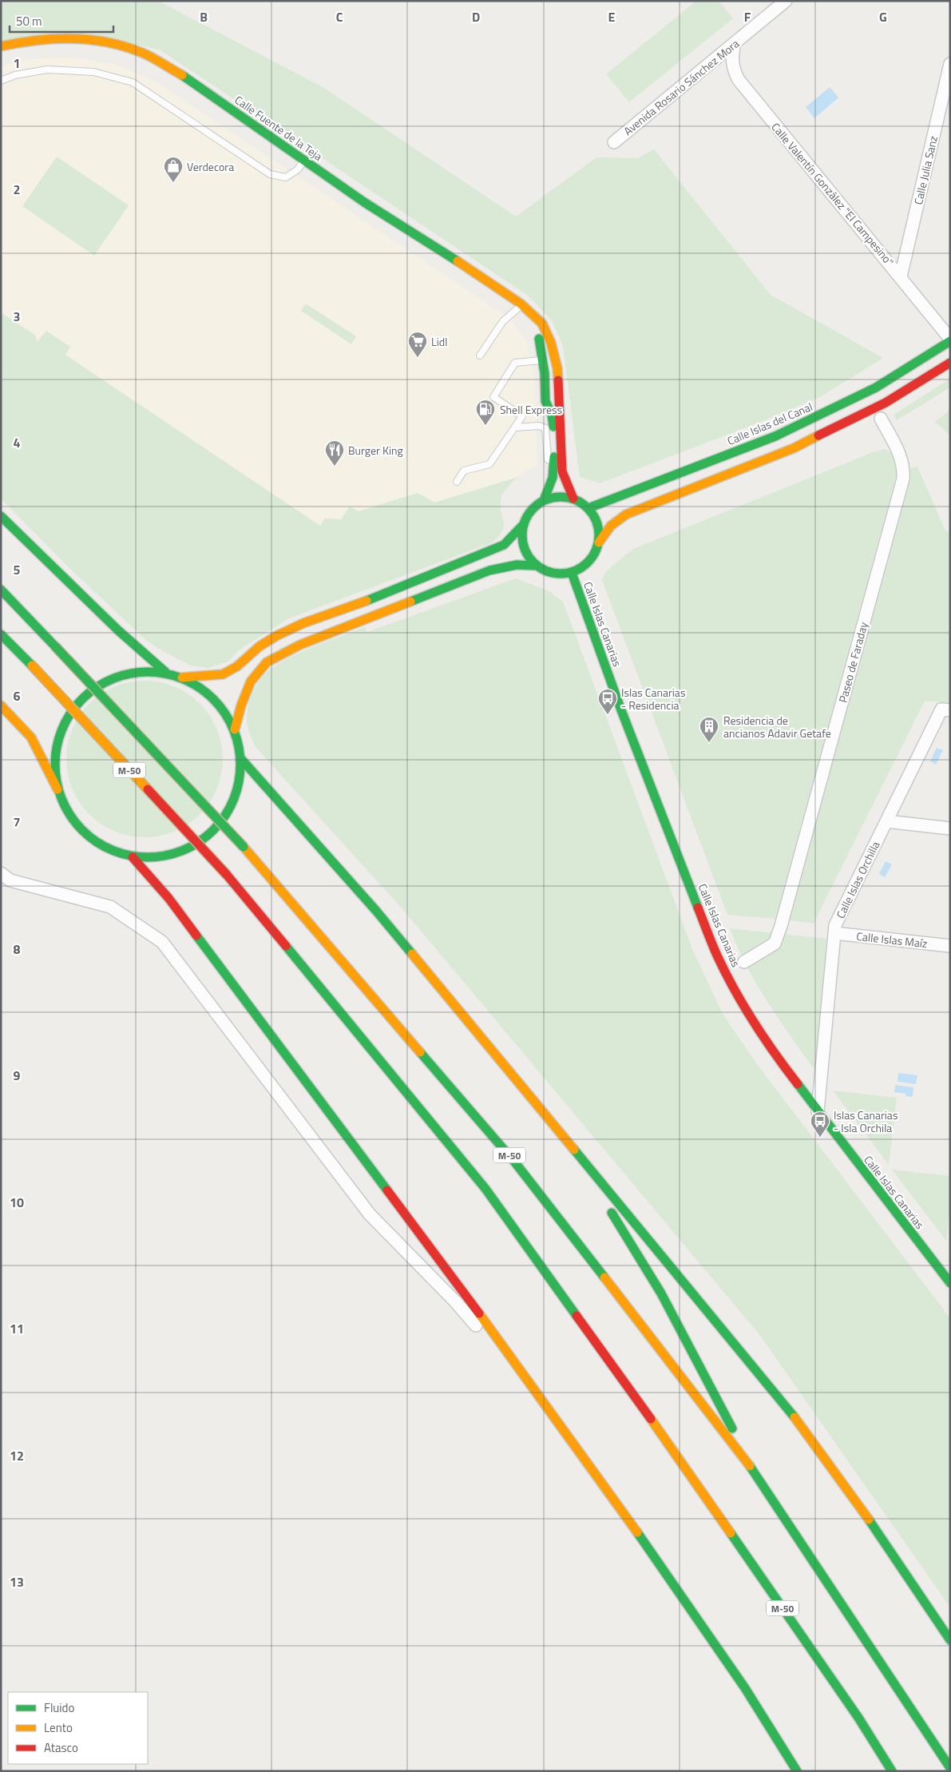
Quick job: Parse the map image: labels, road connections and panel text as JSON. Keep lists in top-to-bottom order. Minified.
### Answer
{"streets":{"main road":["Calle Fuente de la Teja","Calle Islas del Canal","Calle Islas Canarias","M-50"],"street":["Avenida Rosario Sánchez Mora","Calle Julia Sanz","Calle Valentín González \"El Campesino\"","Paseo de Faraday","Calle Islas Orchilla","Calle Islas Maíz"]},"crossings":[["Avenida Rosario Sánchez Mora","Calle Valentín González \"El Campesino\""],["Calle Fuente de la Teja","Calle Islas del Canal"],["Calle Fuente de la Teja","Calle Islas Canarias"],["Calle Julia Sanz","Calle Valentín González \"El Campesino\""],["Calle Valentín González \"El Campesino\"","Calle Islas del Canal"],["Calle Islas del Canal","Calle Islas Canarias"],["Calle Islas Canarias","Calle Islas Orchilla"],["Calle Islas Orchilla","Calle Islas Maíz"]],"places":{"shop":["Verdecora"],"supermarket":["Lidl"],"fuel station":["Shell Express"],"restaurant":["Burger King"],"bus stop":["Islas Canarias - Residencia","Islas Canarias - Isla Orchila"],"building":["Residencia de ancianos Adavir Getafe"]},"legend":["Fluido","Lento","Atasco"],"scale_bar":"50 m","grid":{"columns":["B","C","D","E","F","G"],"rows":["1","2","3","4","5","6","7","8","9","10","11","12","13"]}}
